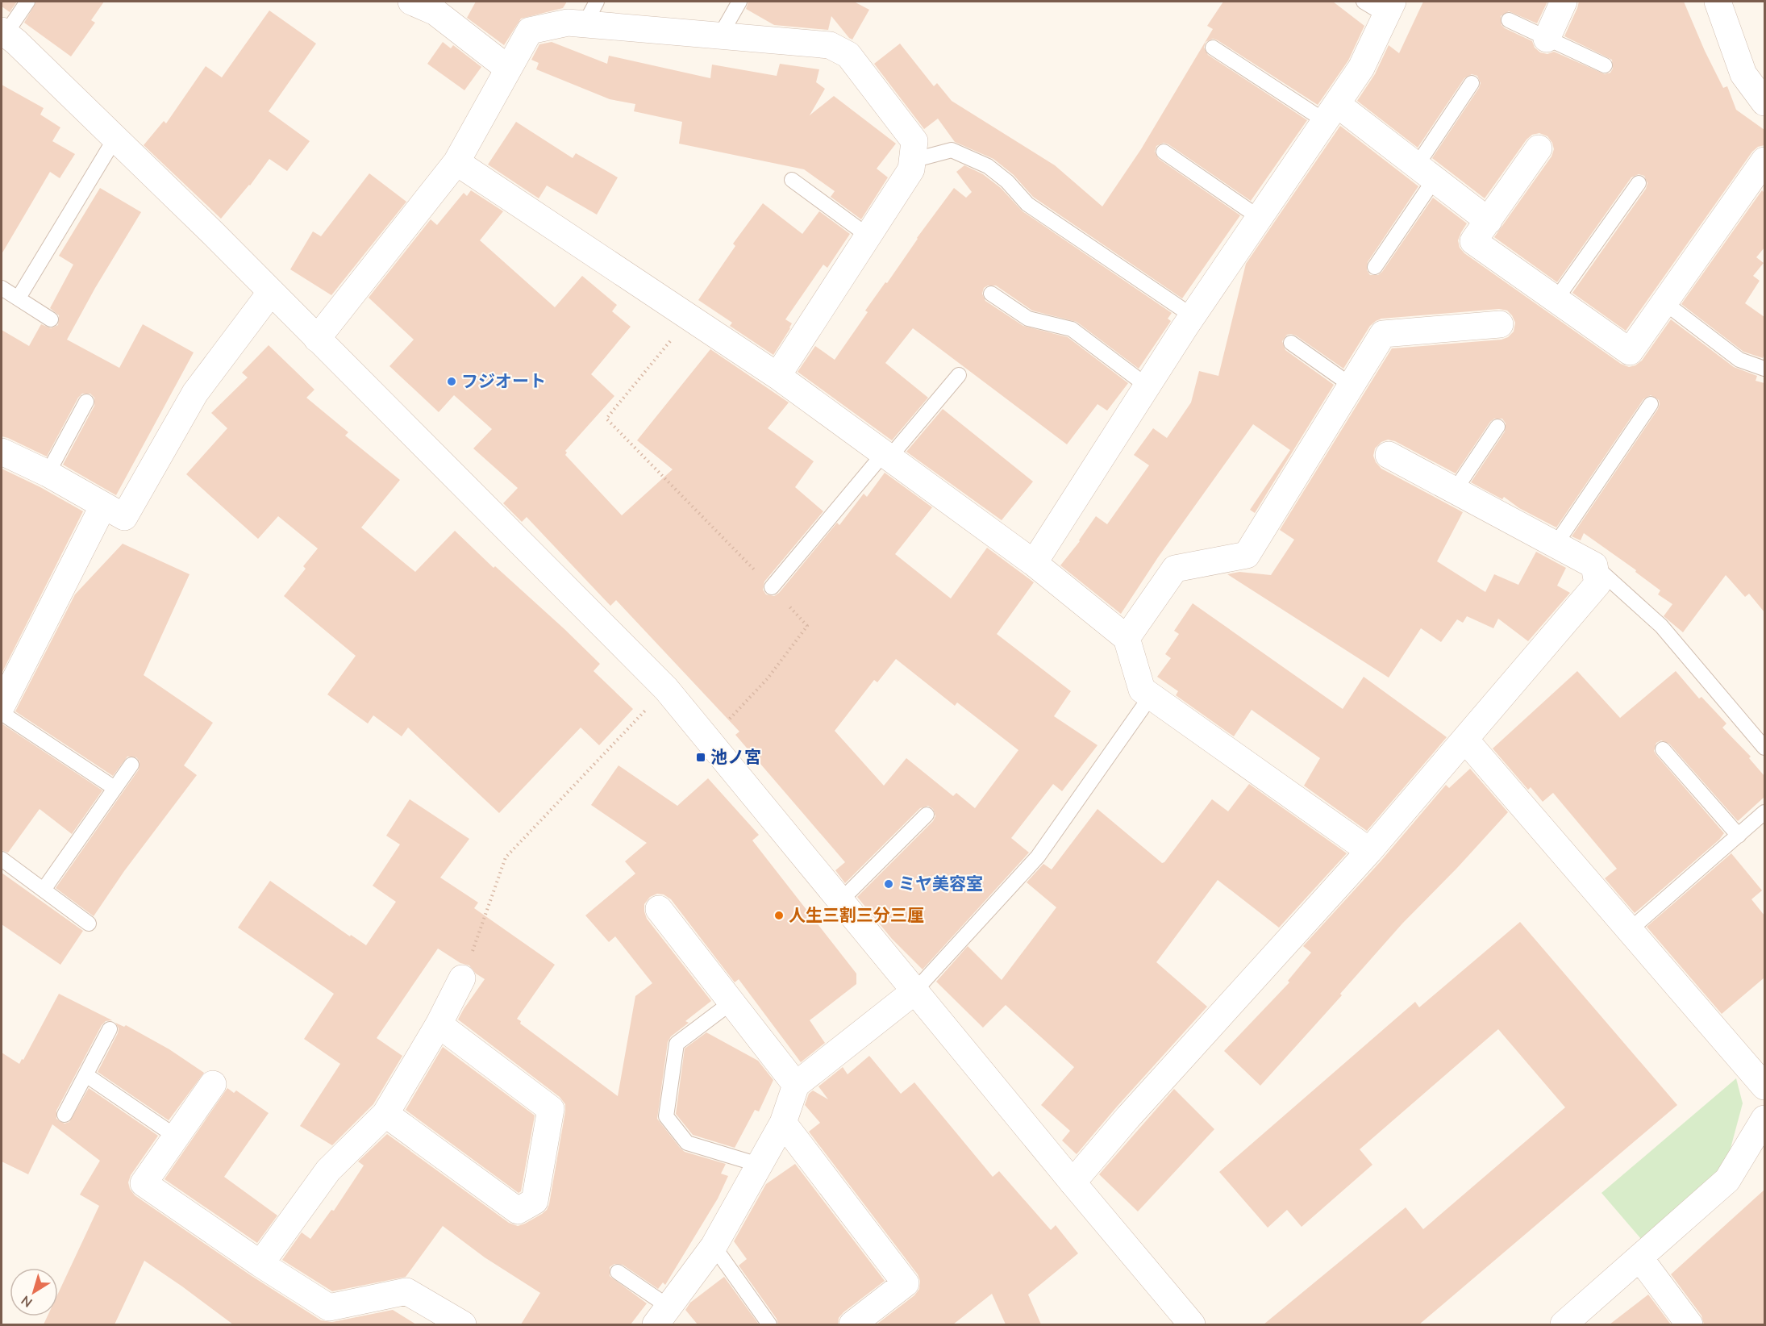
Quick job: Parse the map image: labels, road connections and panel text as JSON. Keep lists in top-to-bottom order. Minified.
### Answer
{"places":{"other":["フジオート","ミヤ美容室","人生三割三分三厘"],"transit":["池ノ宮"]},"north":"bottom left"}
